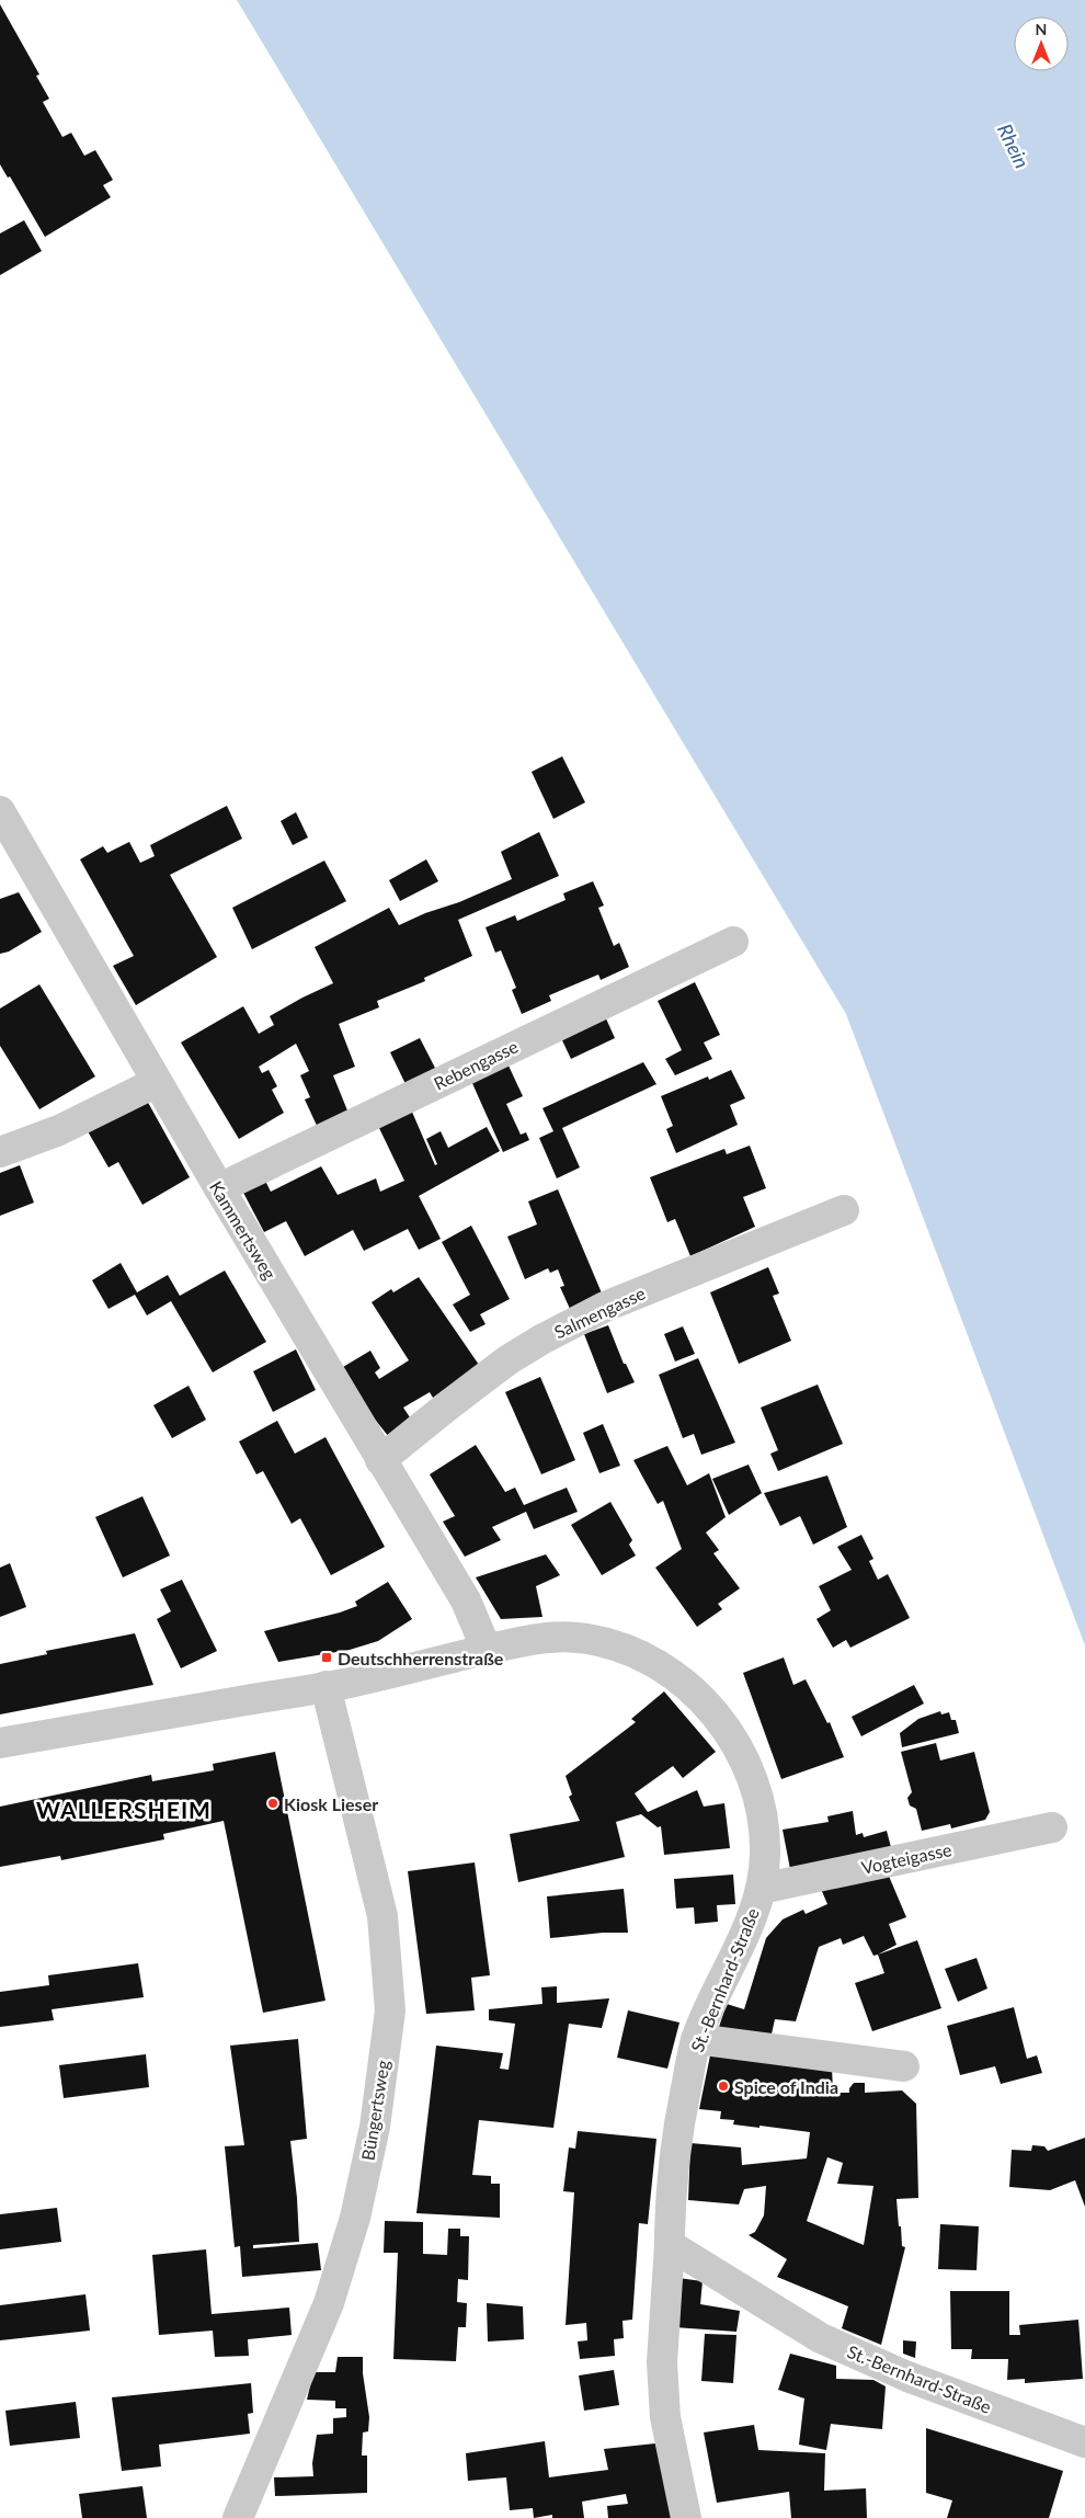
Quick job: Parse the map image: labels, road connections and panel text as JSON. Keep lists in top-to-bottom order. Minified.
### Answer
{"streets":{"street":["Rebengasse","Kammertsweg","Salmengasse","Vogteigasse","St.-Bernhard-Straße","Büngertsweg"]},"crossings":[["Rebengasse","Kammertsweg"],["Kammertsweg","Salmengasse"],["Kammertsweg","St.-Bernhard-Straße"],["Vogteigasse","St.-Bernhard-Straße"]],"districts":["WALLERSHEIM"],"water":["Rhein"],"places":{"transit":["Deutschherrenstraße"],"other":["Kiosk Lieser","Spice of India"]},"north":"top"}
